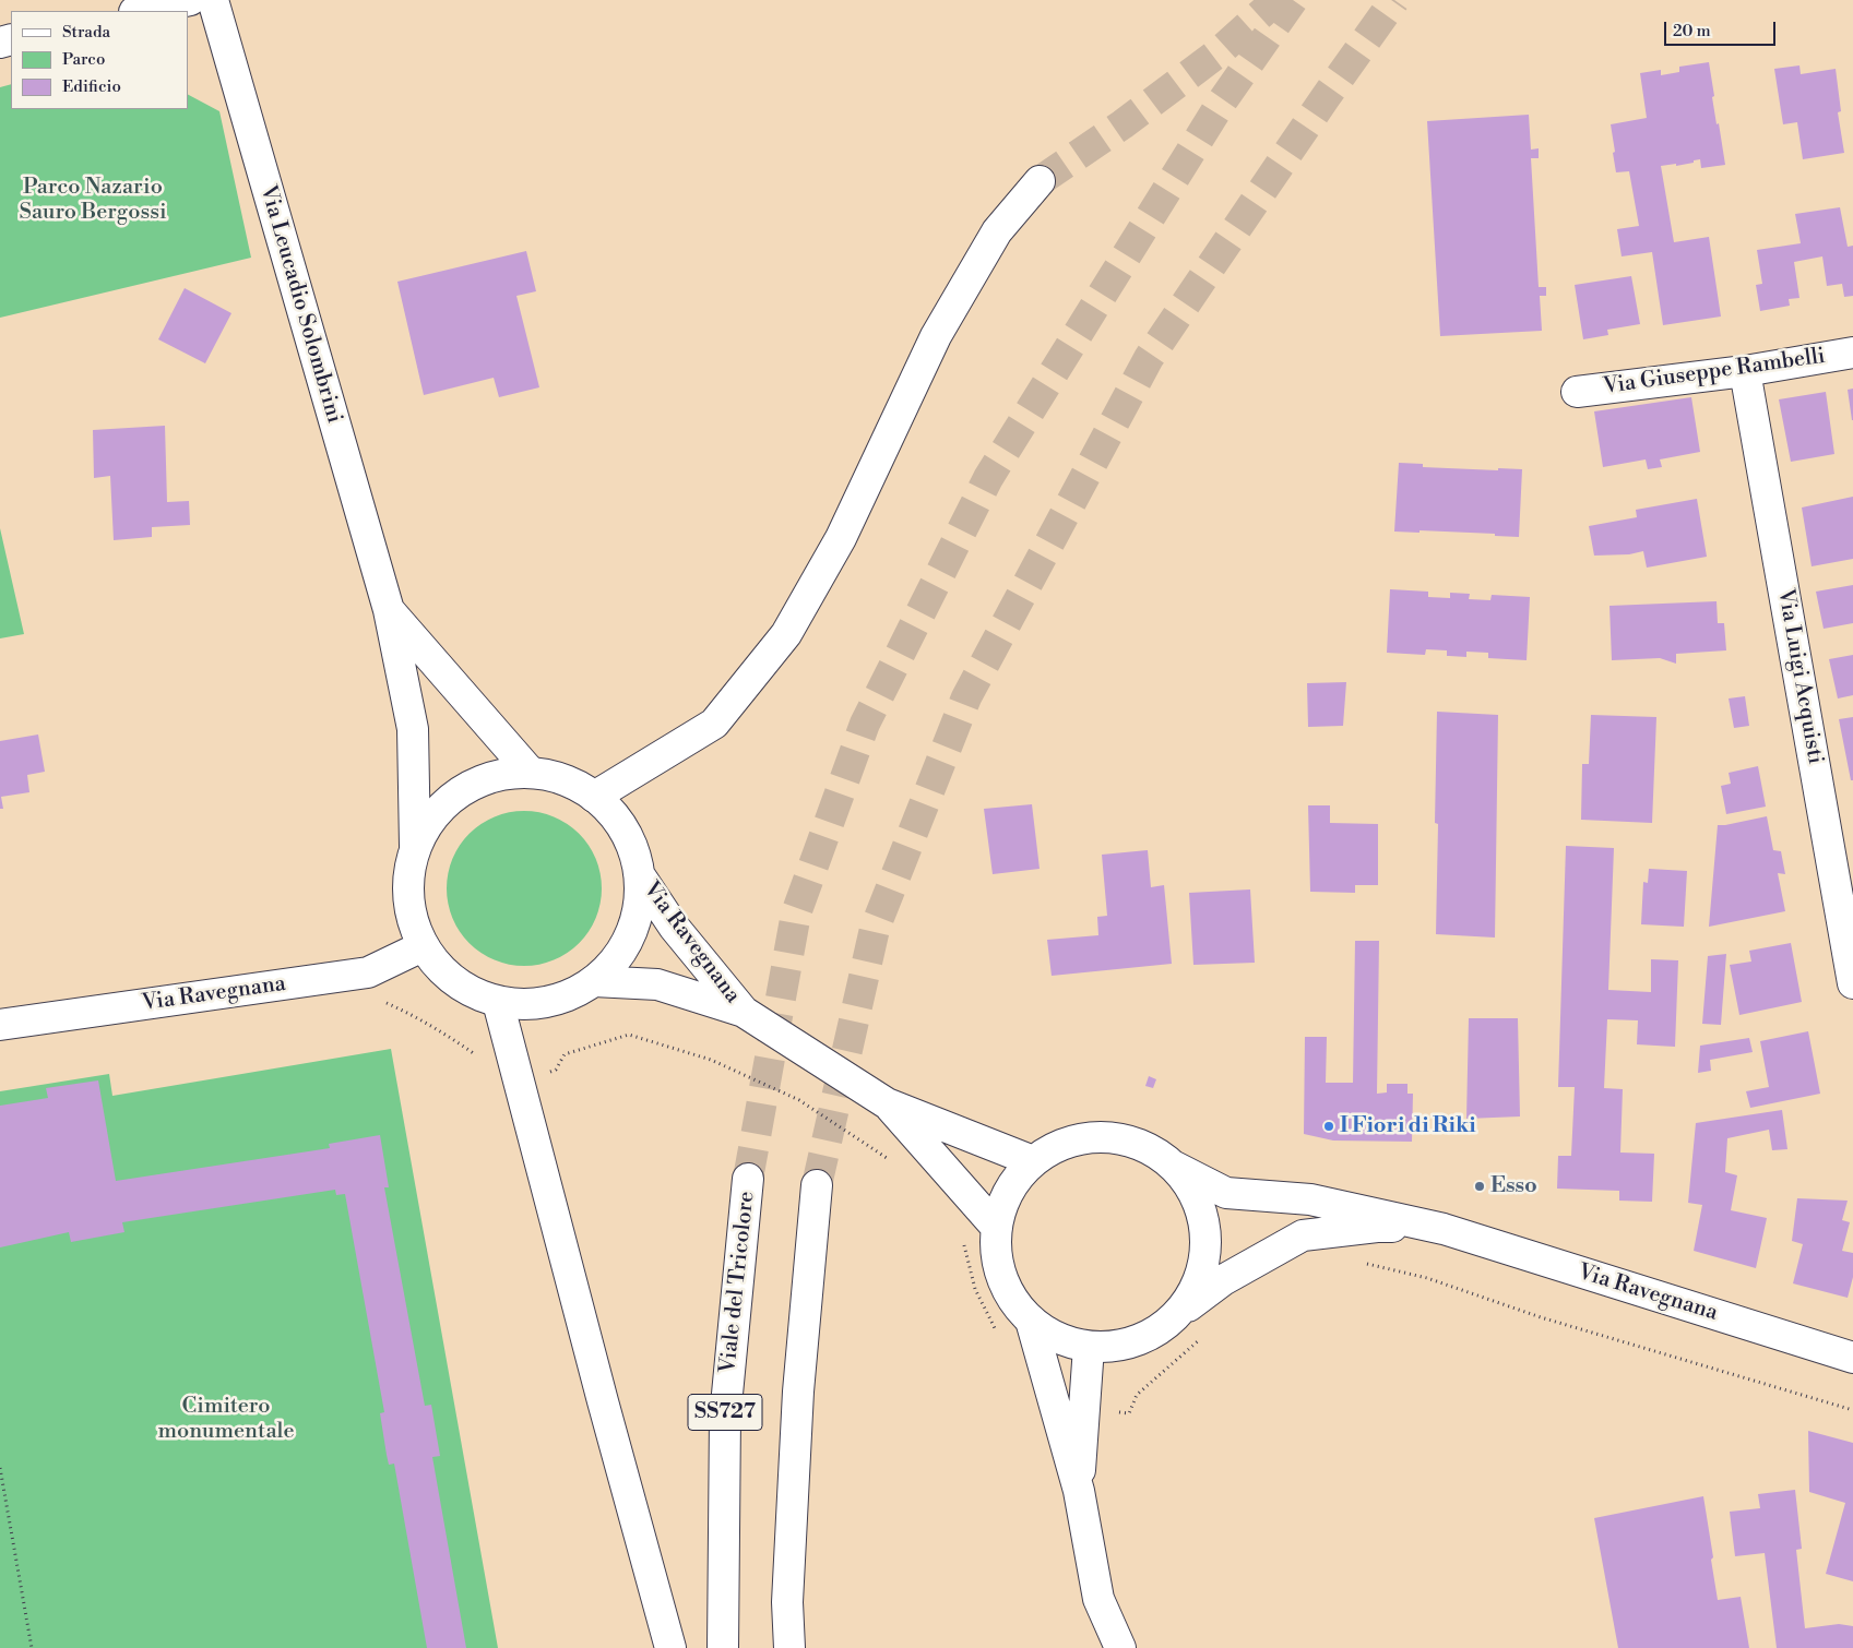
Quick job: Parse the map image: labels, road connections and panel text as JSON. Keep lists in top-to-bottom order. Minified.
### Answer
{"streets":{"main road":["Via Leucadio Solombrini","Via Giuseppe Rambelli","Via Luigi Acquisti","Via Ravegnana","Viale del Tricolore","SS727"]},"crossings":[["Via Giuseppe Rambelli","Via Luigi Acquisti"]],"parks":["Parco Nazario Sauro Bergossi","Cimitero monumentale"],"places":["I Fiori di Riki","Esso"],"legend":["Strada","Parco","Edificio"],"scale_bar":"20 m"}
